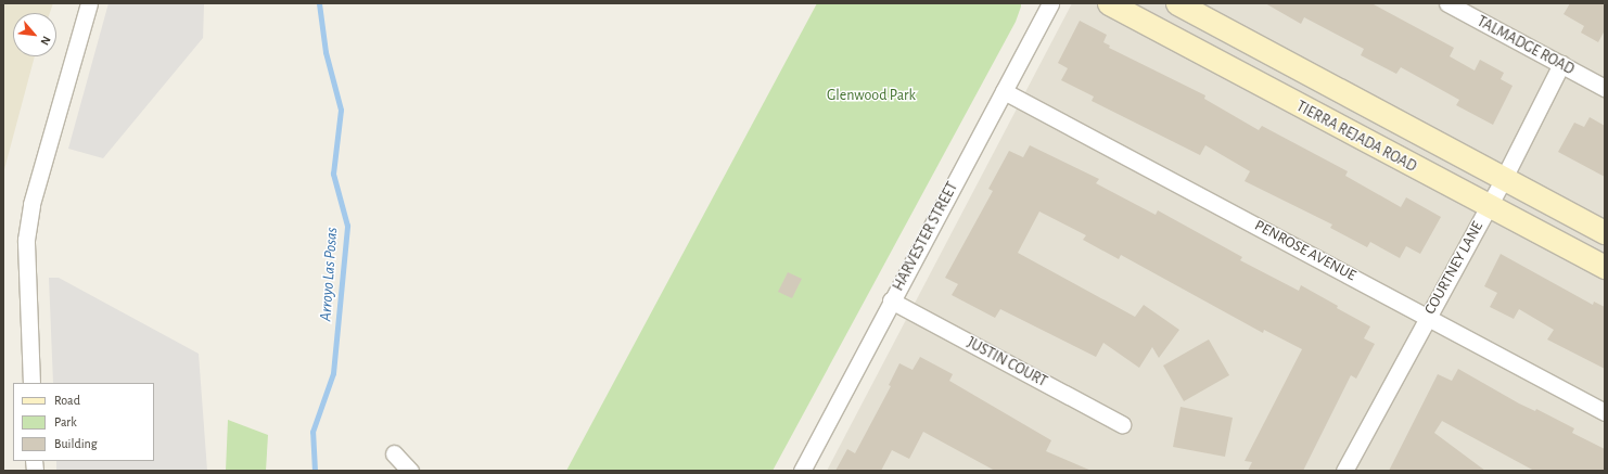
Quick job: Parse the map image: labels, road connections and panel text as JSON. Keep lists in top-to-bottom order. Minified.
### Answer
{"streets":{"main road":["TIERRA REJADA ROAD"],"street":["TALMADGE ROAD","HARVESTER STREET","PENROSE AVENUE","COURTNEY LANE","JUSTIN COURT"]},"crossings":[["TALMADGE ROAD","COURTNEY LANE"],["TIERRA REJADA ROAD","COURTNEY LANE"],["HARVESTER STREET","PENROSE AVENUE"],["HARVESTER STREET","JUSTIN COURT"],["PENROSE AVENUE","COURTNEY LANE"]],"water":["Arroyo Las Posas"],"parks":["Glenwood Park"],"legend":["Road","Park","Building"],"north":"bottom right"}
